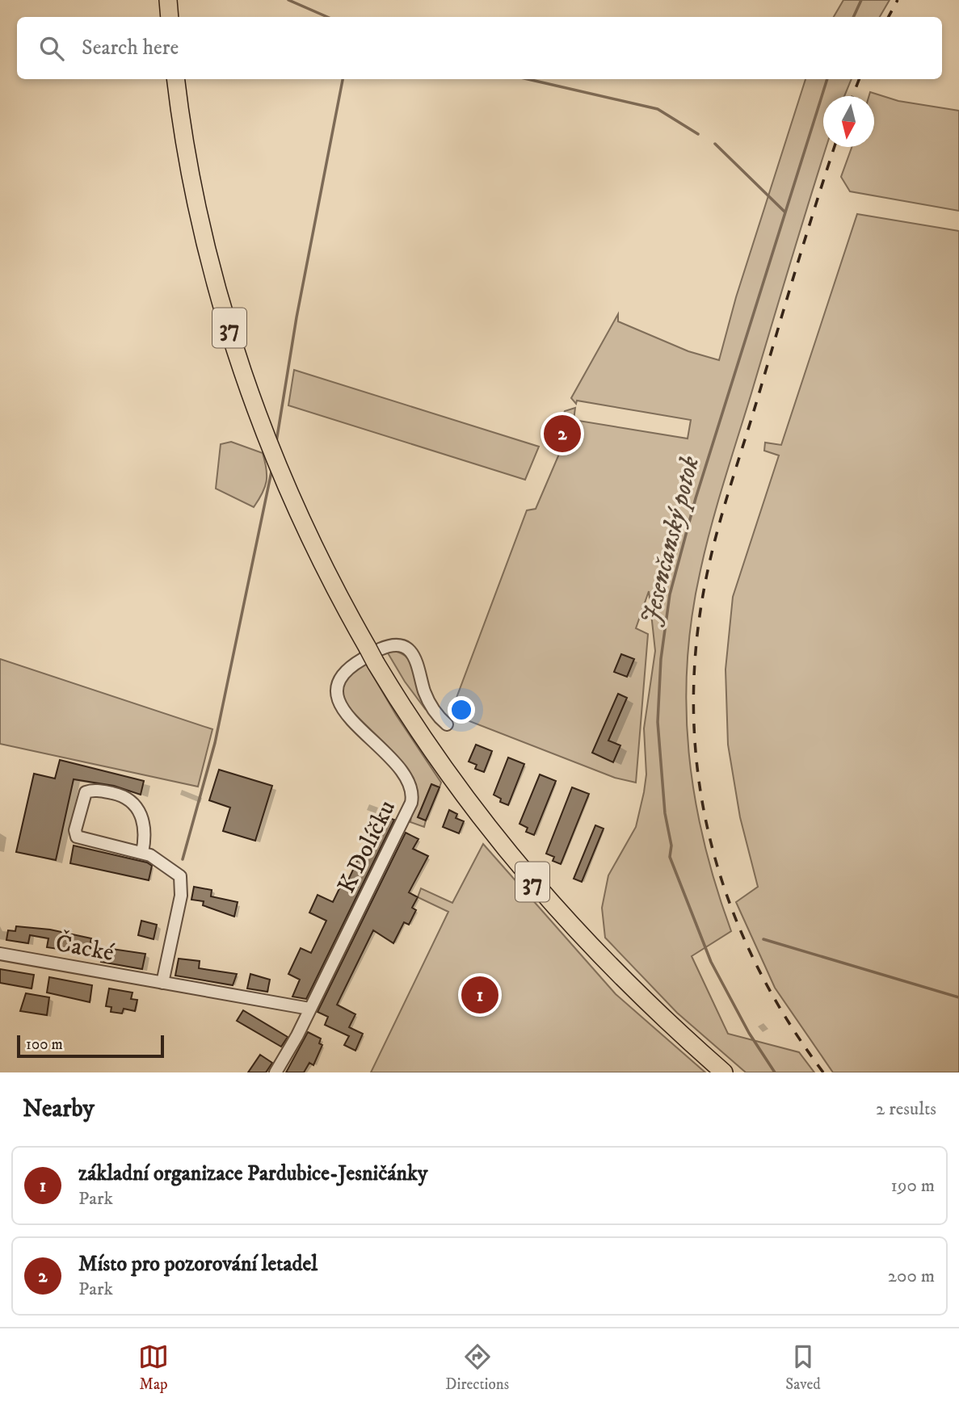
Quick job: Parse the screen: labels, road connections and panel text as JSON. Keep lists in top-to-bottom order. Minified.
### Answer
{"streets":{"main road":["37"],"street":["K Dolíčku","Čacké"]},"crossings":[["37","K Dolíčku"],["K Dolíčku","Čacké"]],"water":["Jesenčanský potok"],"scale_bar":"100 m","north":"bottom","page":{"search":"Search here","pins":["2","1"],"scale":"100 m","heading":["Nearby","2 results"],"list":[{"mark":"1","name":"základní organizace Pardubice-Jesničánky","note":"Park","value":"190 m"},{"mark":"2","name":"Místo pro pozorování letadel","note":"Park","value":"200 m"}],"nav":["Map","Directions","Saved"]}}
